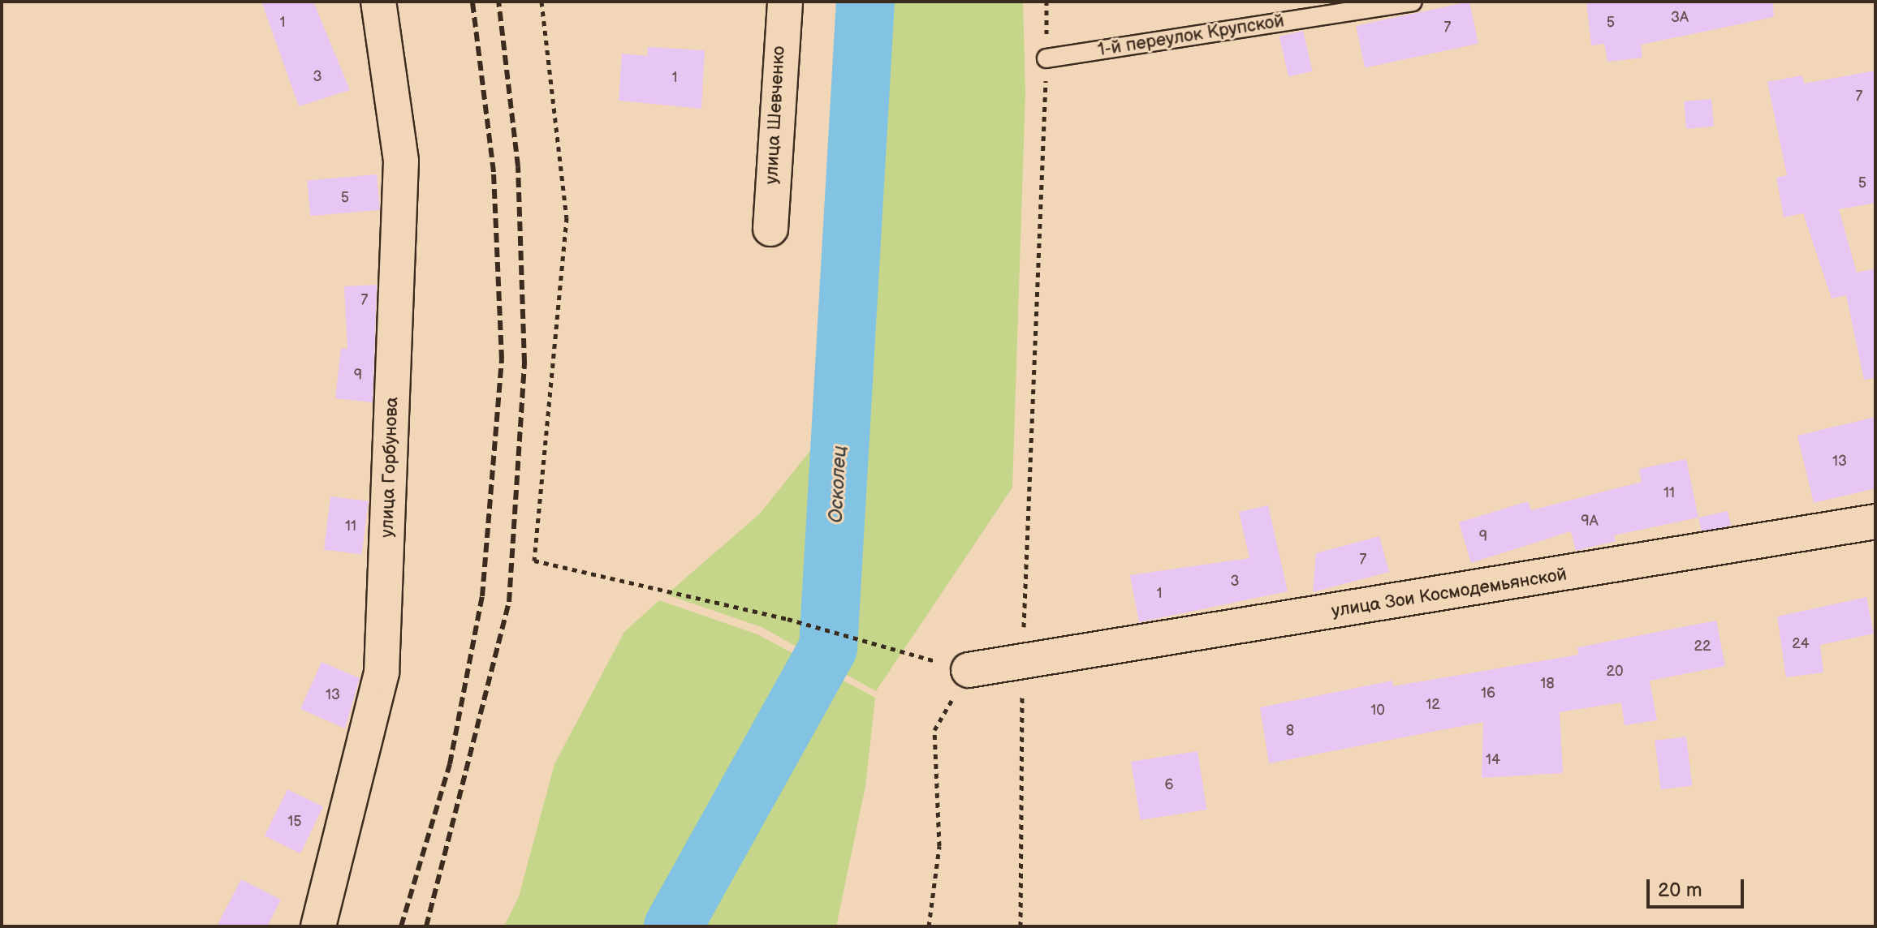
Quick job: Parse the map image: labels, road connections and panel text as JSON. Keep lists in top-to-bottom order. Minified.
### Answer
{"streets":{"street":["улица Шевченко","улица Горбунова","улица Зои Космодемьянской"],"lane":["1-й переулок Крупской"]},"water":["Осколец"],"house_numbers":["3А","1","5","7","3","1","7","5","5","7","9","13","11","9А","11","9","7","3","1","24","22","20","18","16","13","12","10","8","14","6","15"],"scale_bar":"20 m"}
